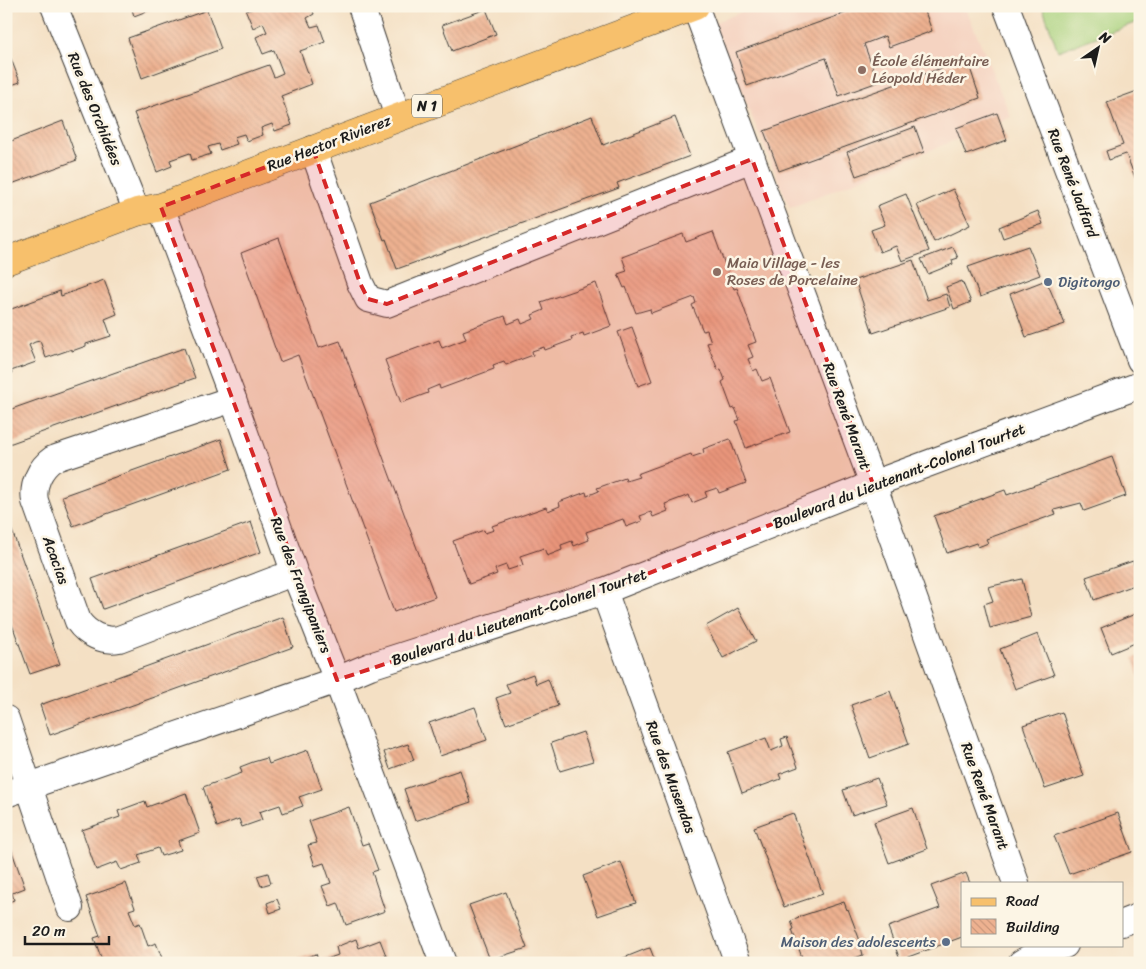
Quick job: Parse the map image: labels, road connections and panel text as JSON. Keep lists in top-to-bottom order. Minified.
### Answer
{"streets":{"main road":["N 1","Rue Hector Rivierez"],"street":["Rue des Orchidées","Rue René Jadfard","Rue René Marant","Boulevard du Lieutenant-Colonel Tourtet","Acacias","Rue des Frangipaniers","Rue des Musendas"]},"crossings":[["N 1","Rue des Orchidées"],["N 1","Rue Hector Rivierez"],["N 1","Rue des Frangipaniers"],["Rue des Orchidées","Rue Hector Rivierez"],["Rue des Orchidées","Rue des Frangipaniers"],["Rue Hector Rivierez","Rue René Marant"],["Rue Hector Rivierez","Rue des Frangipaniers"],["Rue René Marant","Boulevard du Lieutenant-Colonel Tourtet"],["Boulevard du Lieutenant-Colonel Tourtet","Rue des Frangipaniers"],["Boulevard du Lieutenant-Colonel Tourtet","Rue des Musendas"],["Acacias","Rue des Frangipaniers"]],"places":["École élémentaire Léopold Héder","Maia Village - les Roses de Porcelaine","Digitongo","Maison des adolescents"],"legend":["Road","Building"],"scale_bar":"20 m","north":"top right"}
